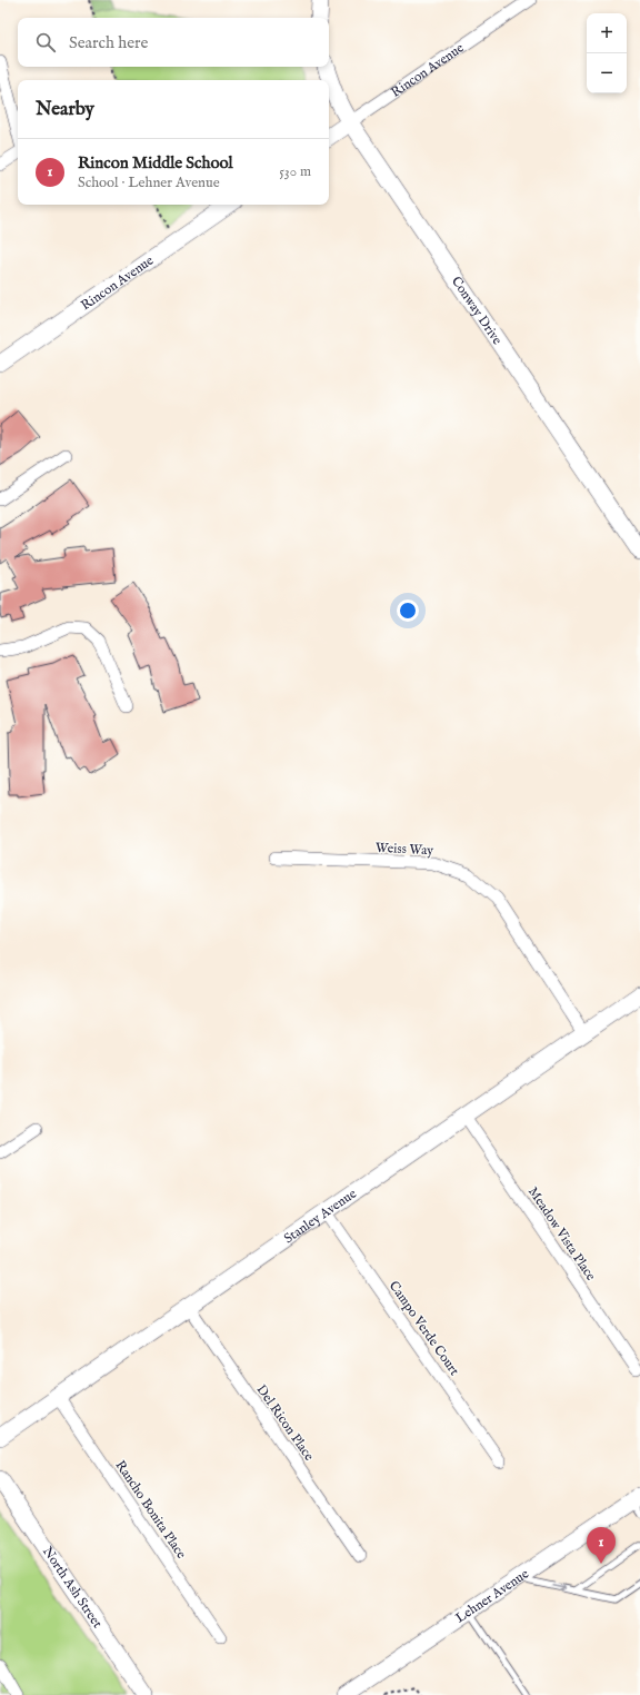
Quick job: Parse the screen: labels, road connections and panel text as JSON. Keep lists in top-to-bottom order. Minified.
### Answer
{"streets":{"street":["Rincon Avenue","Conway Drive","Weiss Way","Stanley Avenue","Meadow Vista Place","Campo Verde Court","Del Ricon Place","Rancho Bonita Place","North Ash Street","Lehner Avenue"]},"crossings":[["Rincon Avenue","Conway Drive"],["Weiss Way","Stanley Avenue"],["Stanley Avenue","Meadow Vista Place"],["Stanley Avenue","Campo Verde Court"],["Stanley Avenue","Del Ricon Place"],["Stanley Avenue","Rancho Bonita Place"]],"page":{"map_buttons":["+","−"],"search":"Search here","heading":"Nearby","list":[{"mark":"1","name":"Rincon Middle School","note":"School · Lehner Avenue","value":"530 m"}],"pins":"1"}}
